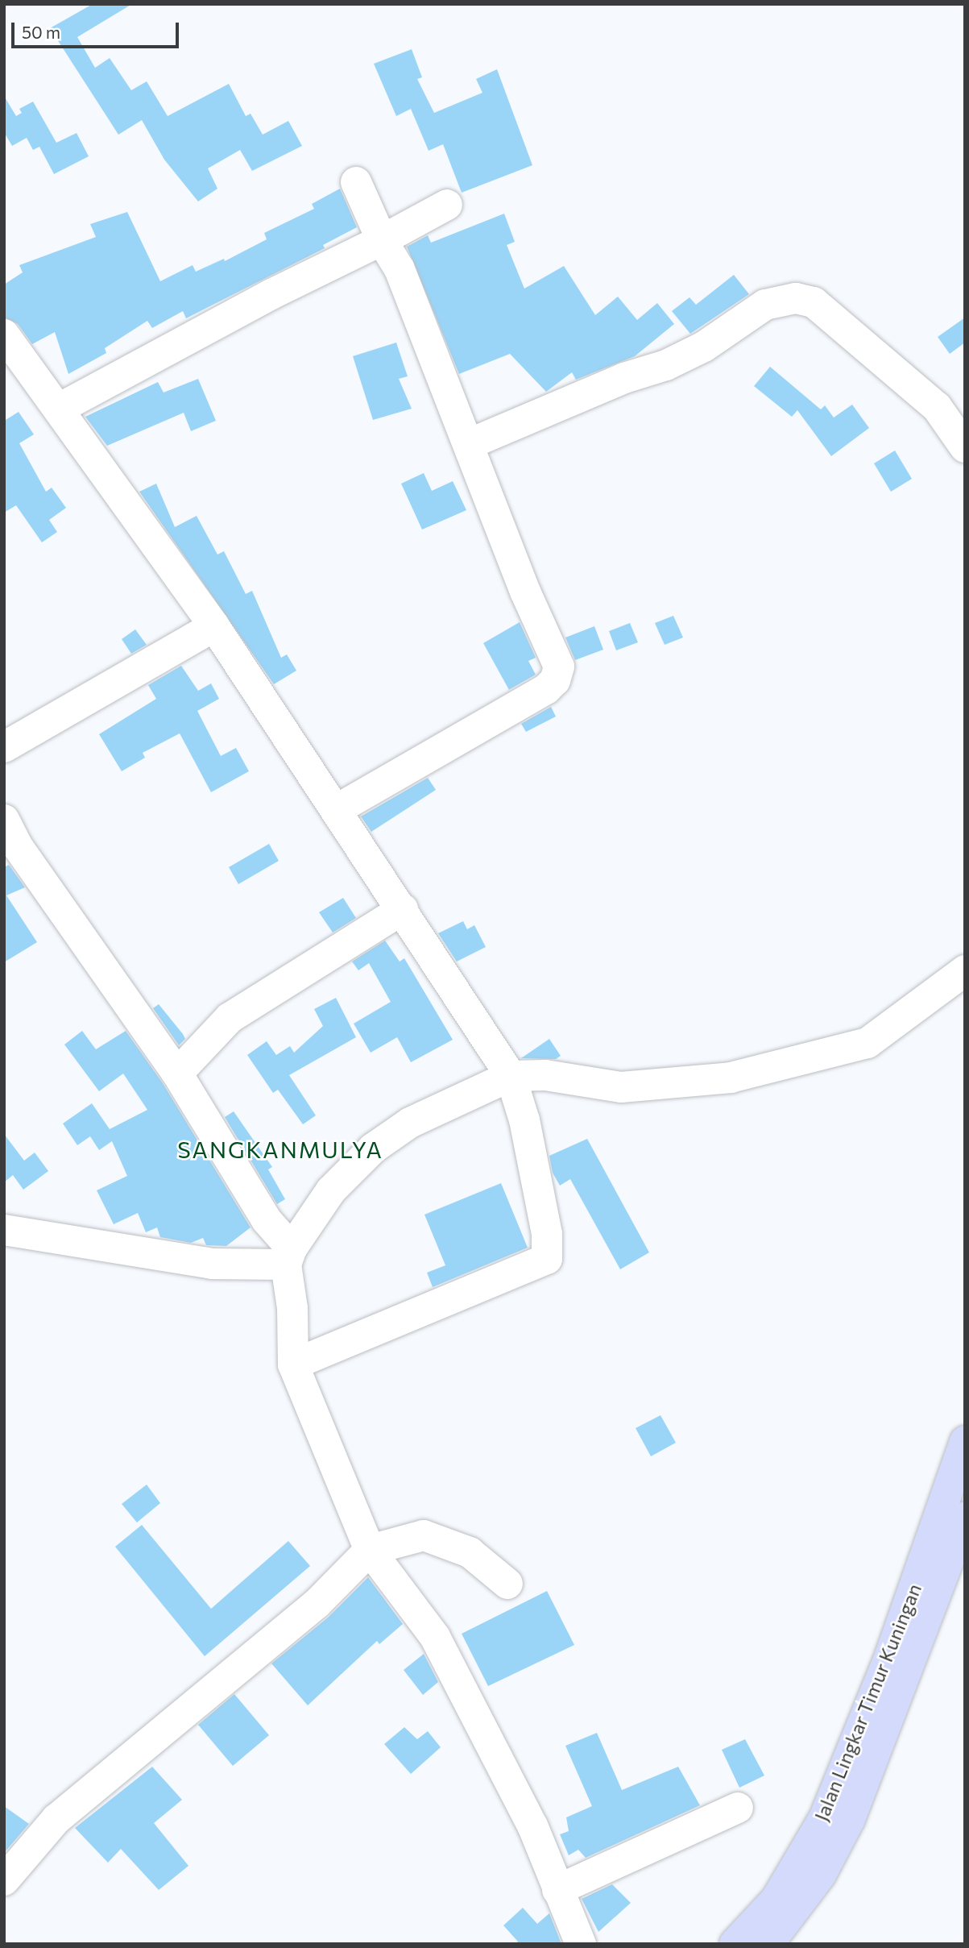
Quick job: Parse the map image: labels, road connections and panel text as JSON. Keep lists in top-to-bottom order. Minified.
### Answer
{"streets":{"main road":["Jalan Lingkar Timur Kuningan"]},"districts":["SANGKANMULYA"],"scale_bar":"50 m"}
